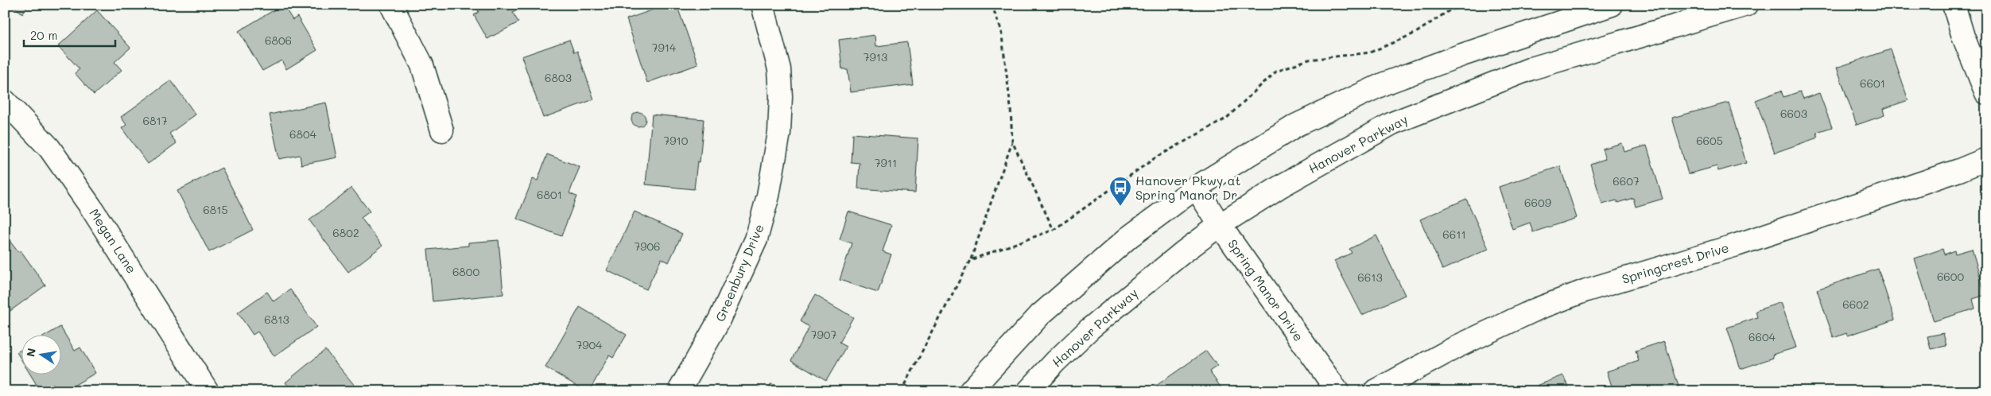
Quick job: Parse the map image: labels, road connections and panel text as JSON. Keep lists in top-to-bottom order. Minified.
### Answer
{"streets":{"street":["Hanover Parkway","Megan Lane","Springcrest Drive","Greenbury Drive","Spring Manor Drive"]},"crossings":[["Hanover Parkway","Spring Manor Drive"]],"places":{"bus stop":["Hanover Pkwy at Spring Manor Dr"]},"house_numbers":["6806","7914","7913","6803","6601","6603","6817","6804","7910","6605","7911","6607","6801","6609","6815","6802","6611","7906","6800","6600","6613","6602","6813","7907","6604","7904"],"scale_bar":"20 m","north":"left"}
